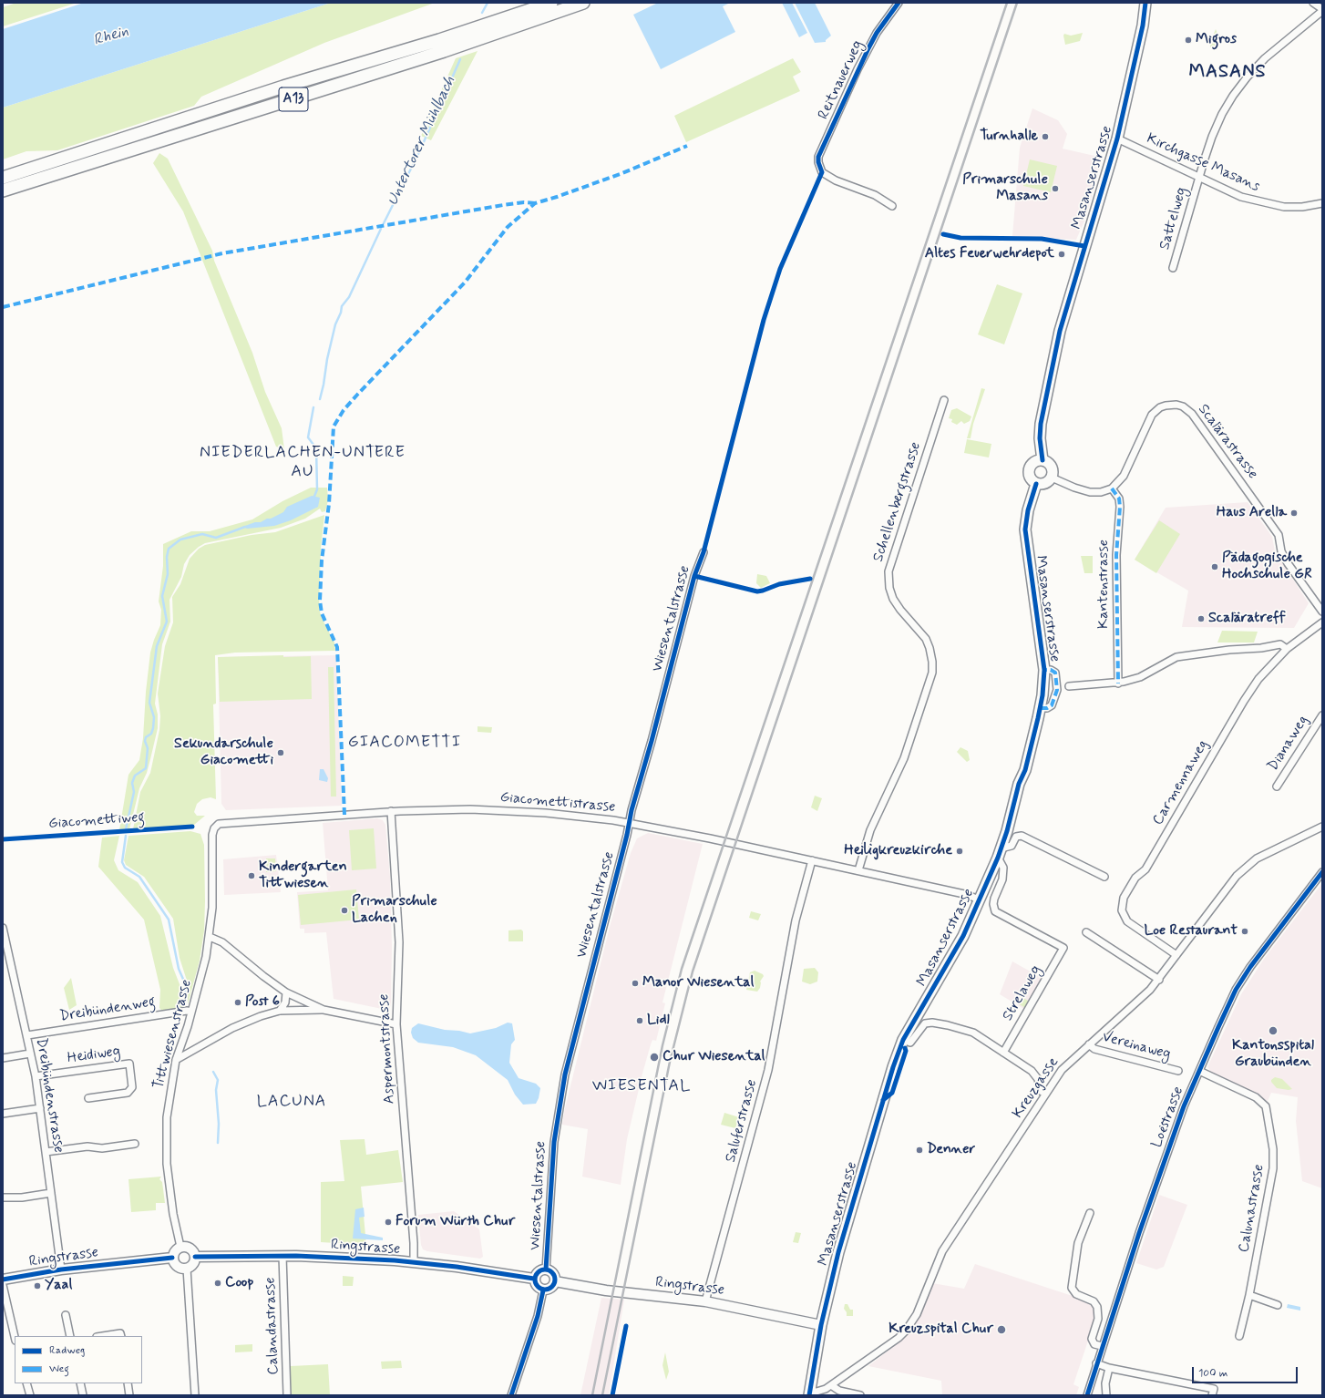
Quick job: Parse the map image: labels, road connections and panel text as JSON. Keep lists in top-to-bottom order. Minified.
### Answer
{"streets":{"highway":["A13"],"main road":["Masanserstrasse","Ringstrasse"],"street":["Reitnauerweg","Kirchgasse Masans","Sattelweg","Scalärastrasse","Schellenbergstrasse","Kantenstrasse","Wiesentalstrasse","Dianaweg","Carmennaweg","Giacomettistrasse","Strelaweg","Dreibündenweg","Tittwiesenstrasse","Vereinaweg","Aspermontstrasse","Heidiweg","Kreuzgasse","Dreibündenstrasse","Loëstrasse","Saluferstrasse","Calunastrasse","Calandastrasse"],"cycle path":["Giacomettiweg"]},"crossings":[["Kirchgasse Masans","Masanserstrasse"],["Kirchgasse Masans","Sattelweg"],["Masanserstrasse","Giacomettistrasse"],["Masanserstrasse","Strelaweg"],["Masanserstrasse","Kreuzgasse"],["Masanserstrasse","Ringstrasse"],["Scalärastrasse","Kantenstrasse"],["Schellenbergstrasse","Giacomettistrasse"],["Wiesentalstrasse","Giacomettistrasse"],["Wiesentalstrasse","Ringstrasse"],["Carmennaweg","Kreuzgasse"],["Giacomettistrasse","Tittwiesenstrasse"],["Giacomettistrasse","Aspermontstrasse"],["Giacomettistrasse","Saluferstrasse"],["Dreibündenweg","Tittwiesenstrasse"],["Dreibündenweg","Dreibündenstrasse"],["Tittwiesenstrasse","Ringstrasse"],["Vereinaweg","Kreuzgasse"],["Aspermontstrasse","Ringstrasse"],["Heidiweg","Dreibündenstrasse"],["Dreibündenstrasse","Ringstrasse"],["Loëstrasse","Calunastrasse"],["Saluferstrasse","Ringstrasse"],["Ringstrasse","Calandastrasse"]],"districts":["MASANS","NIEDERLACHEN-UNTERE AU","GIACOMETTI","WIESENTAL","LACUNA"],"water":["Rhein","Untertorer Mühlbach"],"places":["Migros","Turnhalle","Primarschule Masans","Altes Feuerwehrdepot","Haus Arella","Pädagogische Hochschule GR","Scaläratreff","Sekundarschule Giacometti","Heiligkreuzkirche","Kindergarten Tittwiesen","Primarschule Lachen","Loe Restaurant","Manor Wiesental","Post 6","Lidl","Kantonsspital Graubünden","Chur Wiesental","Denner","Forum Würth Chur","Coop","Yaal","Kreuzspital Chur"],"legend":["Radweg","Weg"],"scale_bar":"100 m"}
